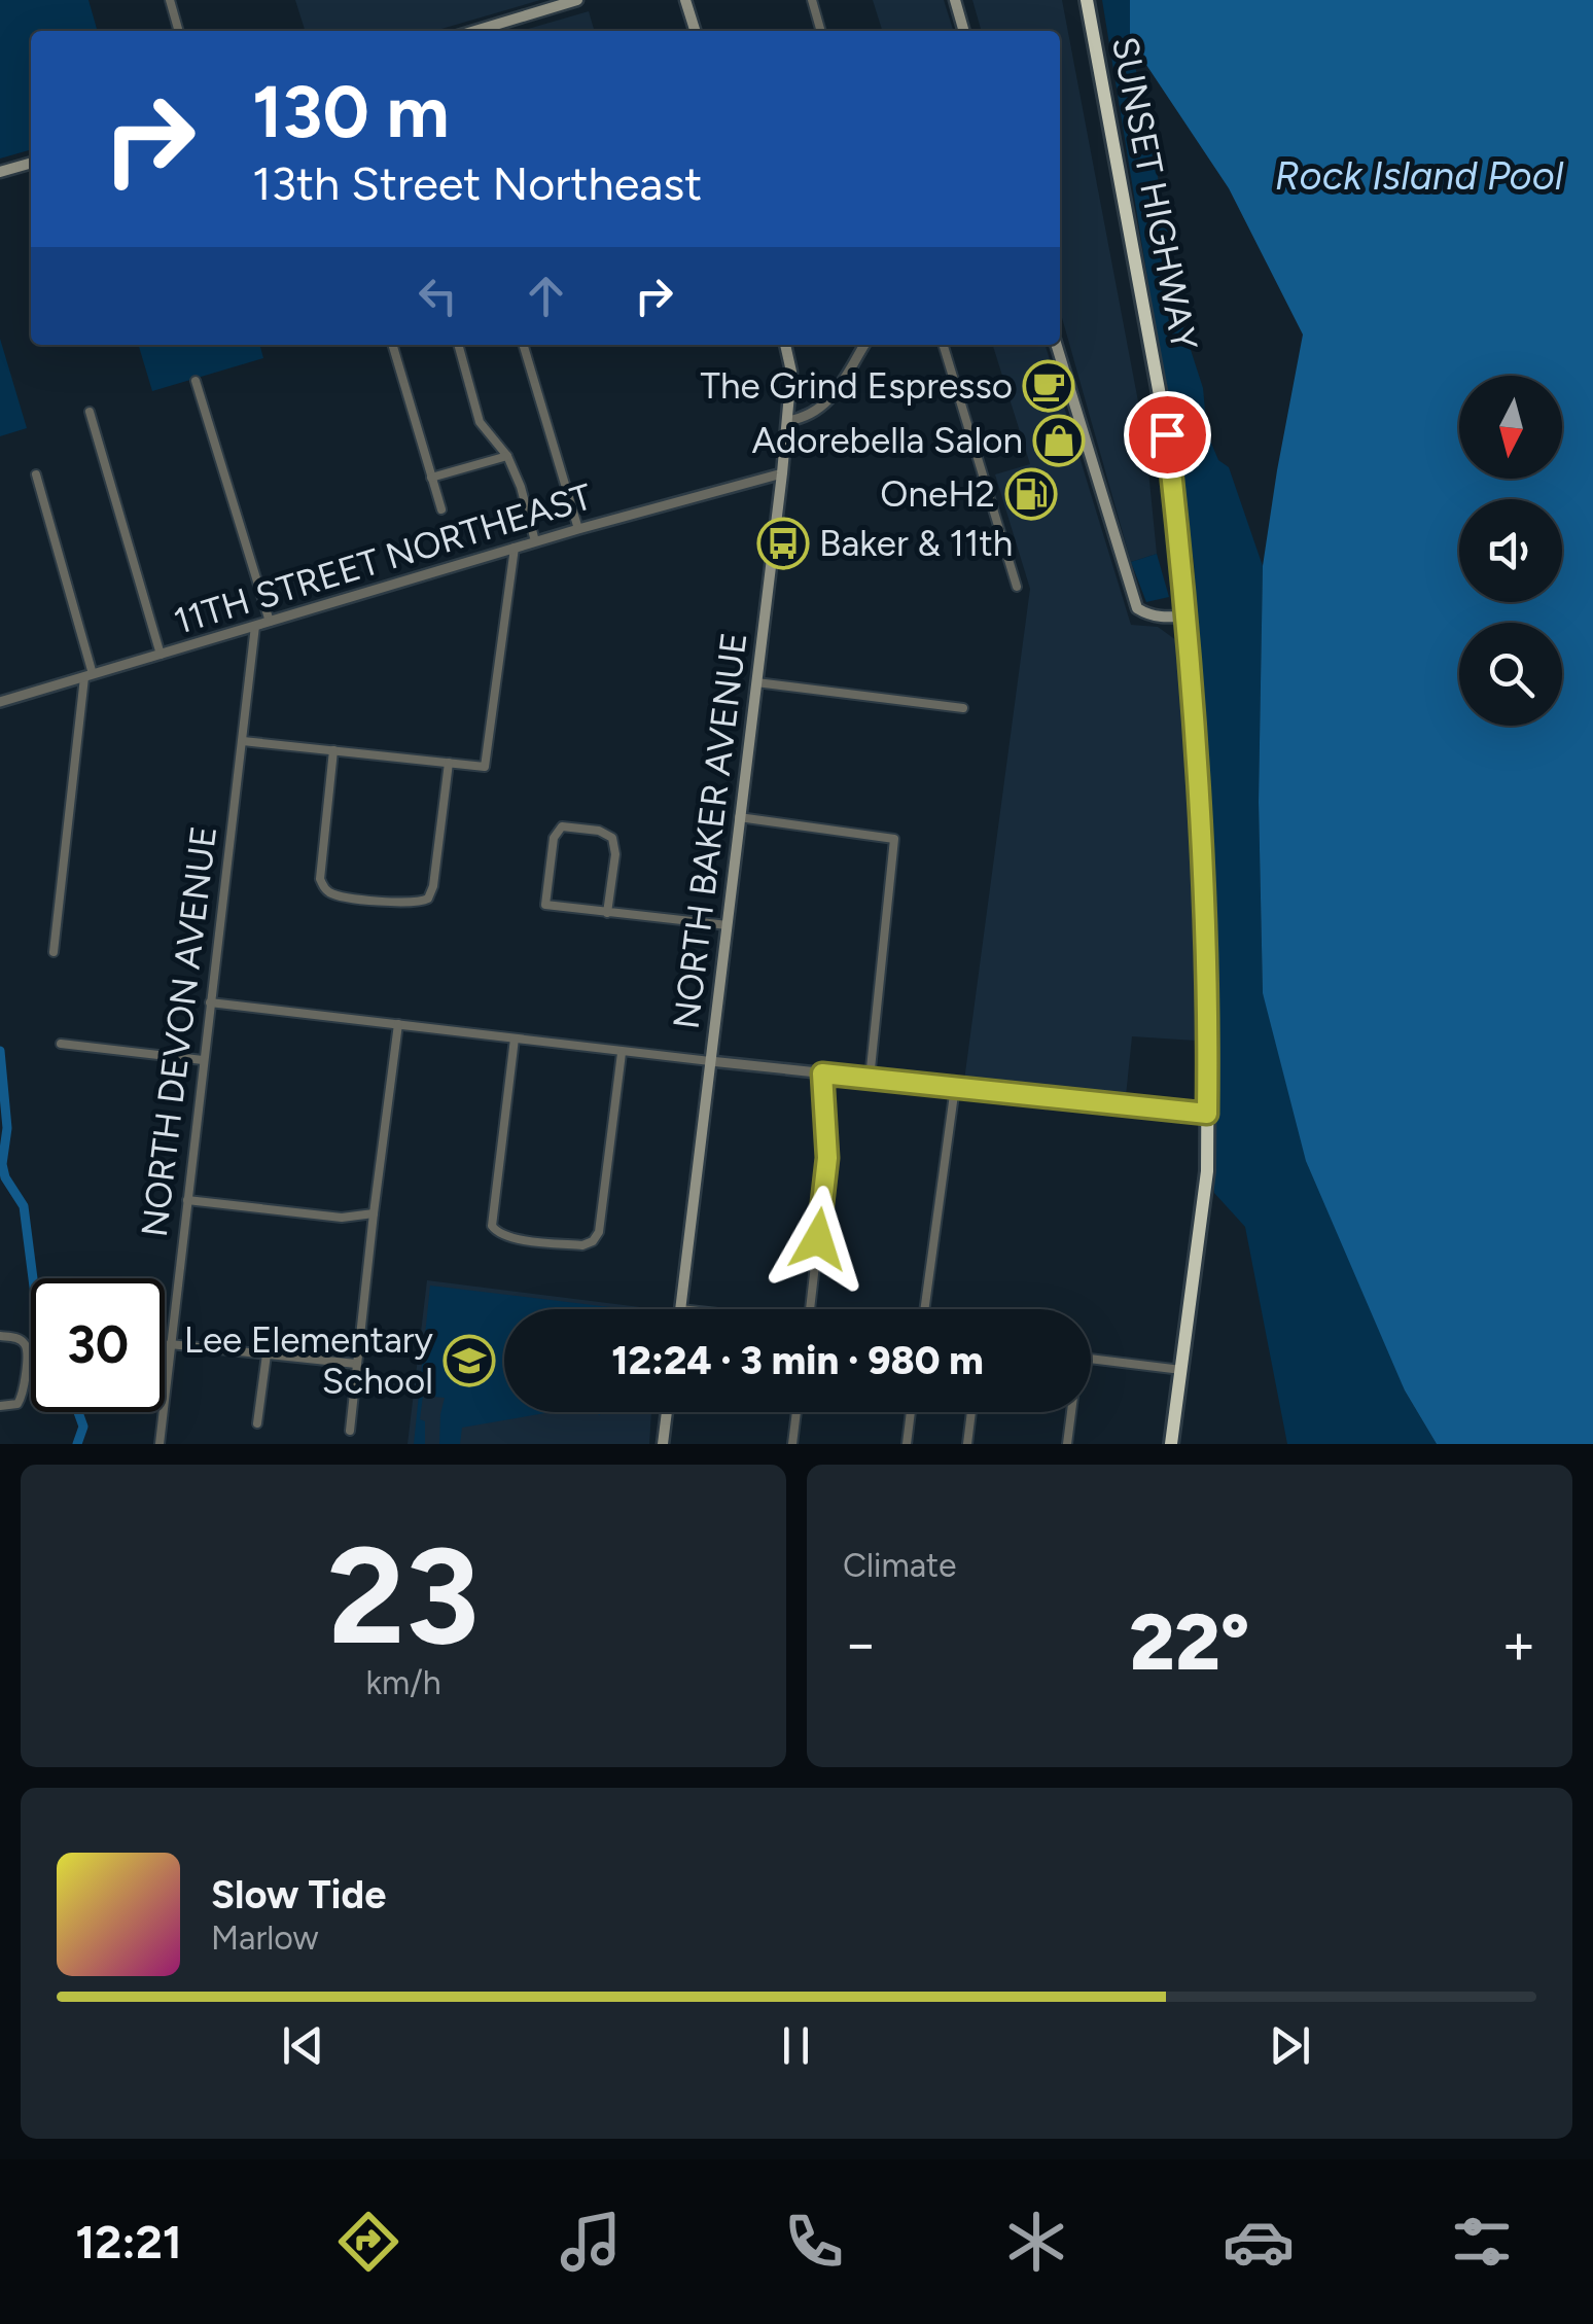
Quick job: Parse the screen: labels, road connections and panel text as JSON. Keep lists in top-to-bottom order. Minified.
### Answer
{"streets":{"highway":["SUNSET HIGHWAY"],"main road":["NORTH BAKER AVENUE"],"street":["11TH STREET NORTHEAST","NORTH DEVON AVENUE"]},"crossings":[["11TH STREET NORTHEAST","NORTH BAKER AVENUE"],["11TH STREET NORTHEAST","NORTH DEVON AVENUE"]],"water":["Rock Island Pool"],"places":{"cafe":["The Grind Espresso"],"shop":["Adorebella Salon"],"fuel station":["OneH2"],"bus stop":["Baker & 11th"],"school or university":["Lee Elementary School"]},"north":"bottom","page":{"turn":["130 m","13th Street Northeast"],"limit":"30","trip":"12:24 · 3 min · 980 m","tile":[["23","km/h"],"Climate"],"heat":["−","22°","+"],"song":["Slow Tide","Marlow"],"tabs":"12:21"}}
